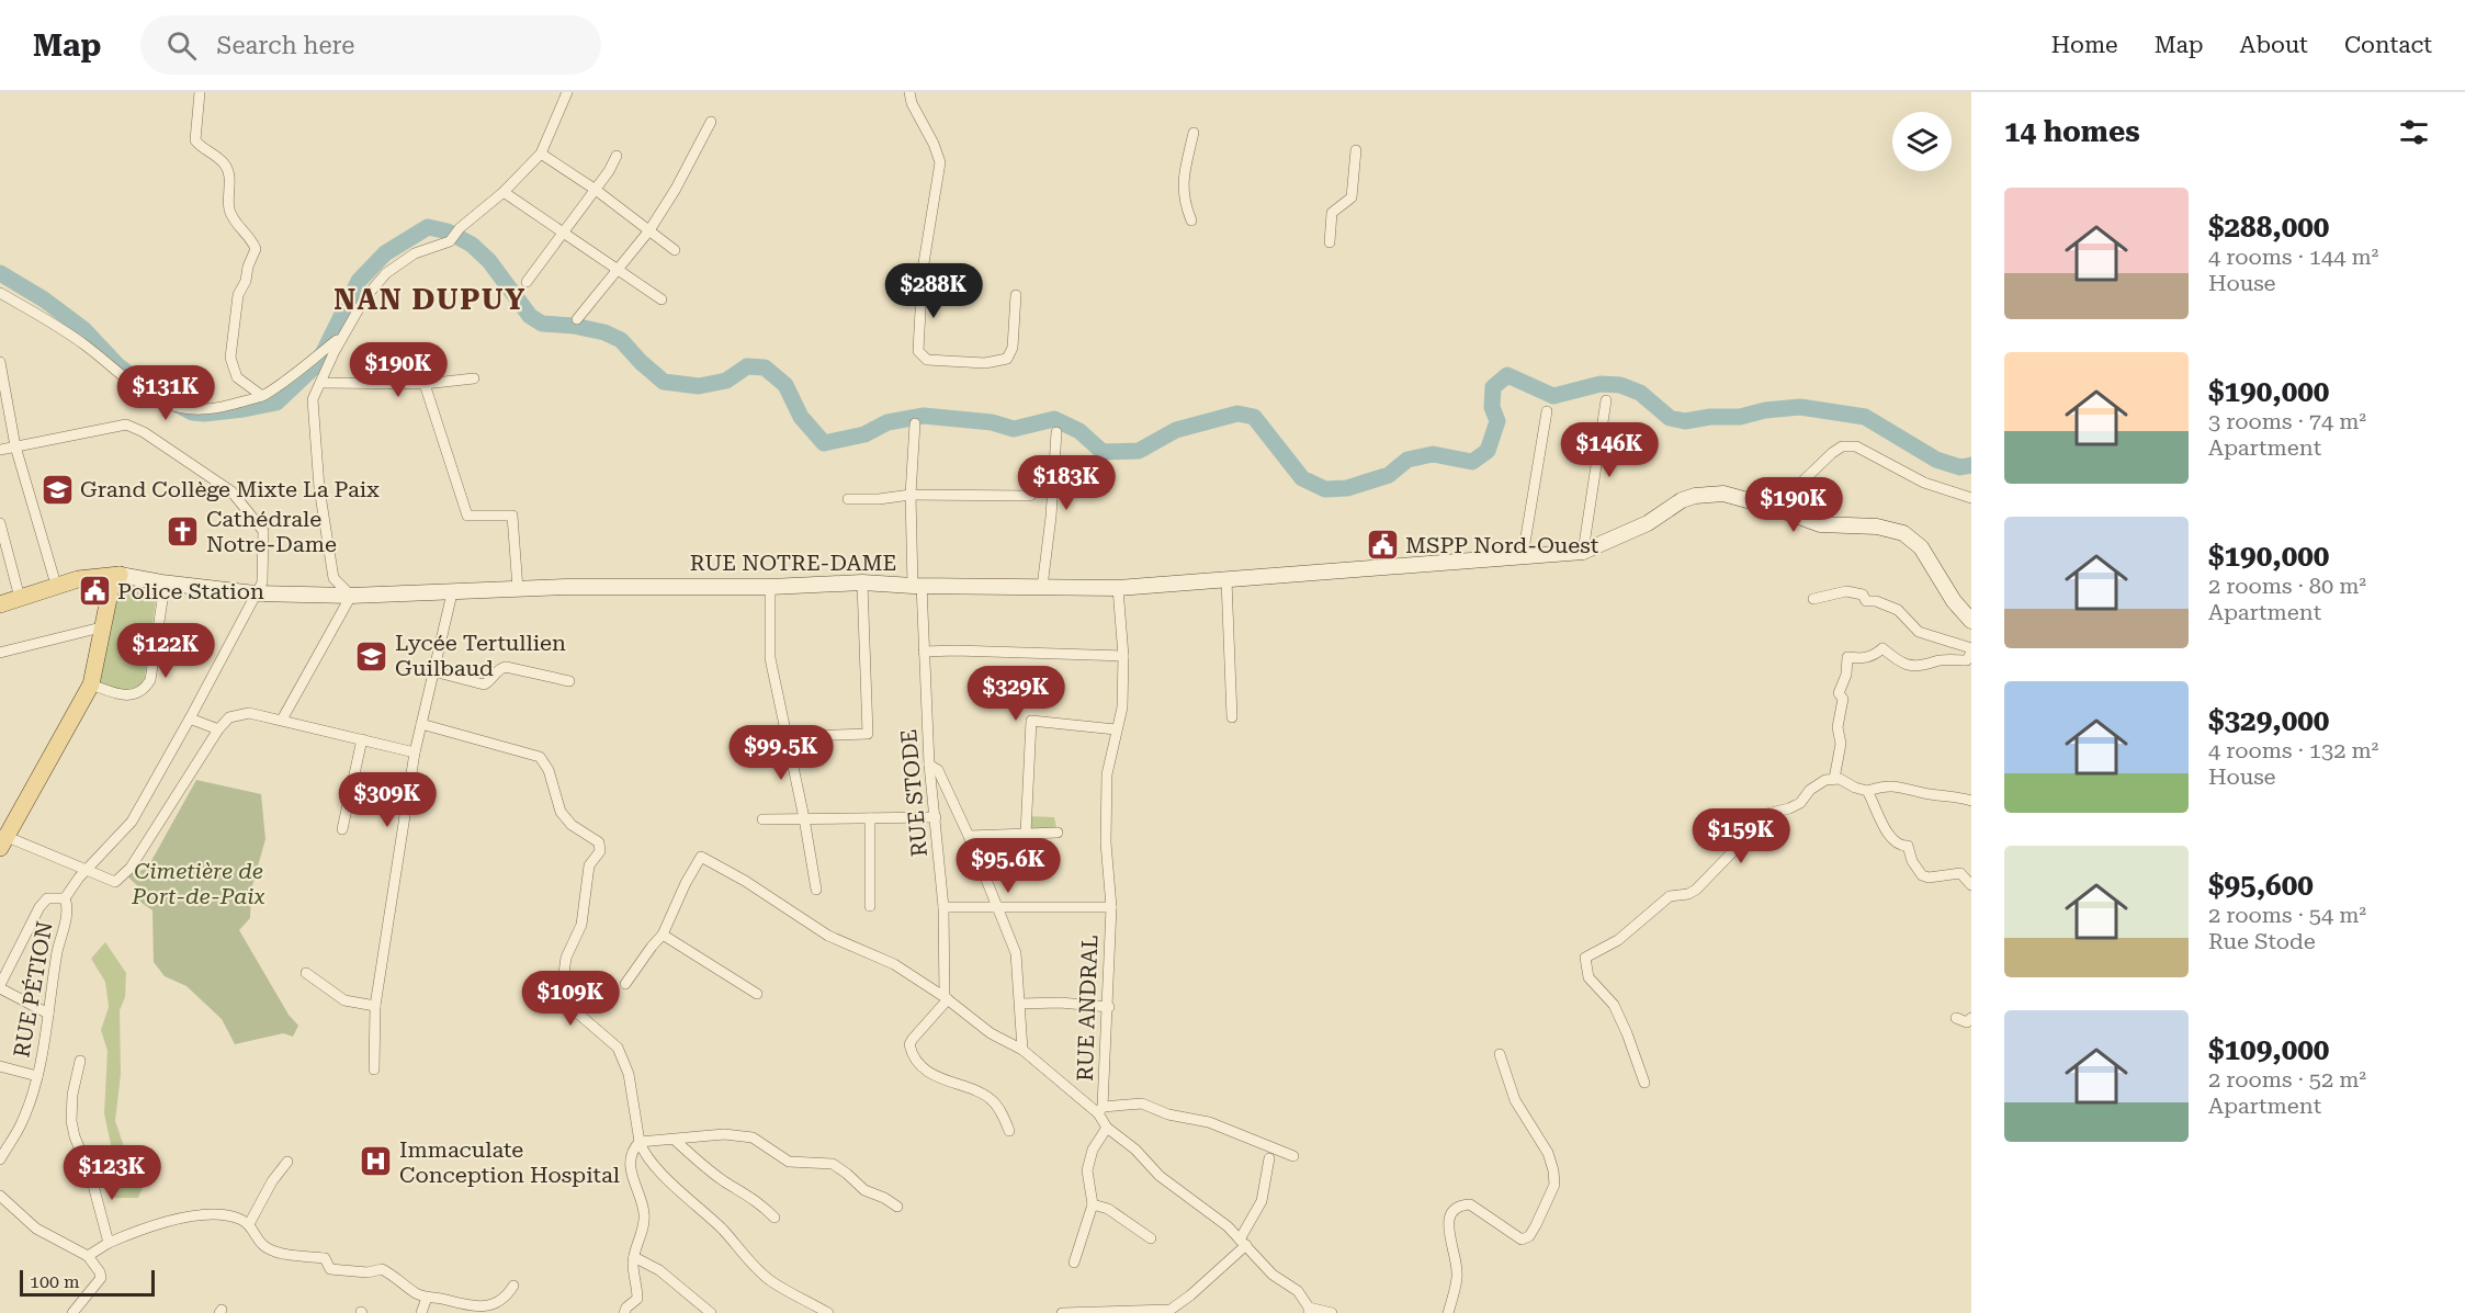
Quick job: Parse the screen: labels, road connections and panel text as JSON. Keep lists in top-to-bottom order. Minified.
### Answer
{"streets":{"main road":["RUE NOTRE-DAME"],"street":["RUE STODE","RUE PÉTION","RUE ANDRAL"]},"crossings":[["RUE NOTRE-DAME","RUE STODE"],["RUE NOTRE-DAME","RUE ANDRAL"]],"districts":["NAN DUPUY"],"parks":["Cimetière de Port-de-Paix"],"places":{"school or university":["Grand Collège Mixte La Paix","Lycée Tertullien Guilbaud"],"church":["Cathédrale Notre-Dame"],"public building":["MSPP Nord-Ouest","Police Station"],"hospital":["Immaculate Conception Hospital"]},"scale_bar":"100 m","page":{"header":"Map","search":"Search here","nav":["Home","Map","About","Contact"],"heading":"14 homes","list":[{"name":"$288,000","note":"4 rooms · 144 m² · House"},{"name":"$190,000","note":"3 rooms · 74 m² · Apartment"},{"name":"$190,000","note":"2 rooms · 80 m² · Apartment"},{"name":"$329,000","note":"4 rooms · 132 m² · House"},{"name":"$95,600","note":"2 rooms · 54 m² · Rue Stode"},{"name":"$109,000","note":"2 rooms · 52 m² · Apartment"}],"price":["$288K","$190K","$131K","$146K","$183K","$190K","$122K","$329K","$99.5K","$309K","$159K","$95.6K","$109K","$123K"],"scale":"100 m"}}
